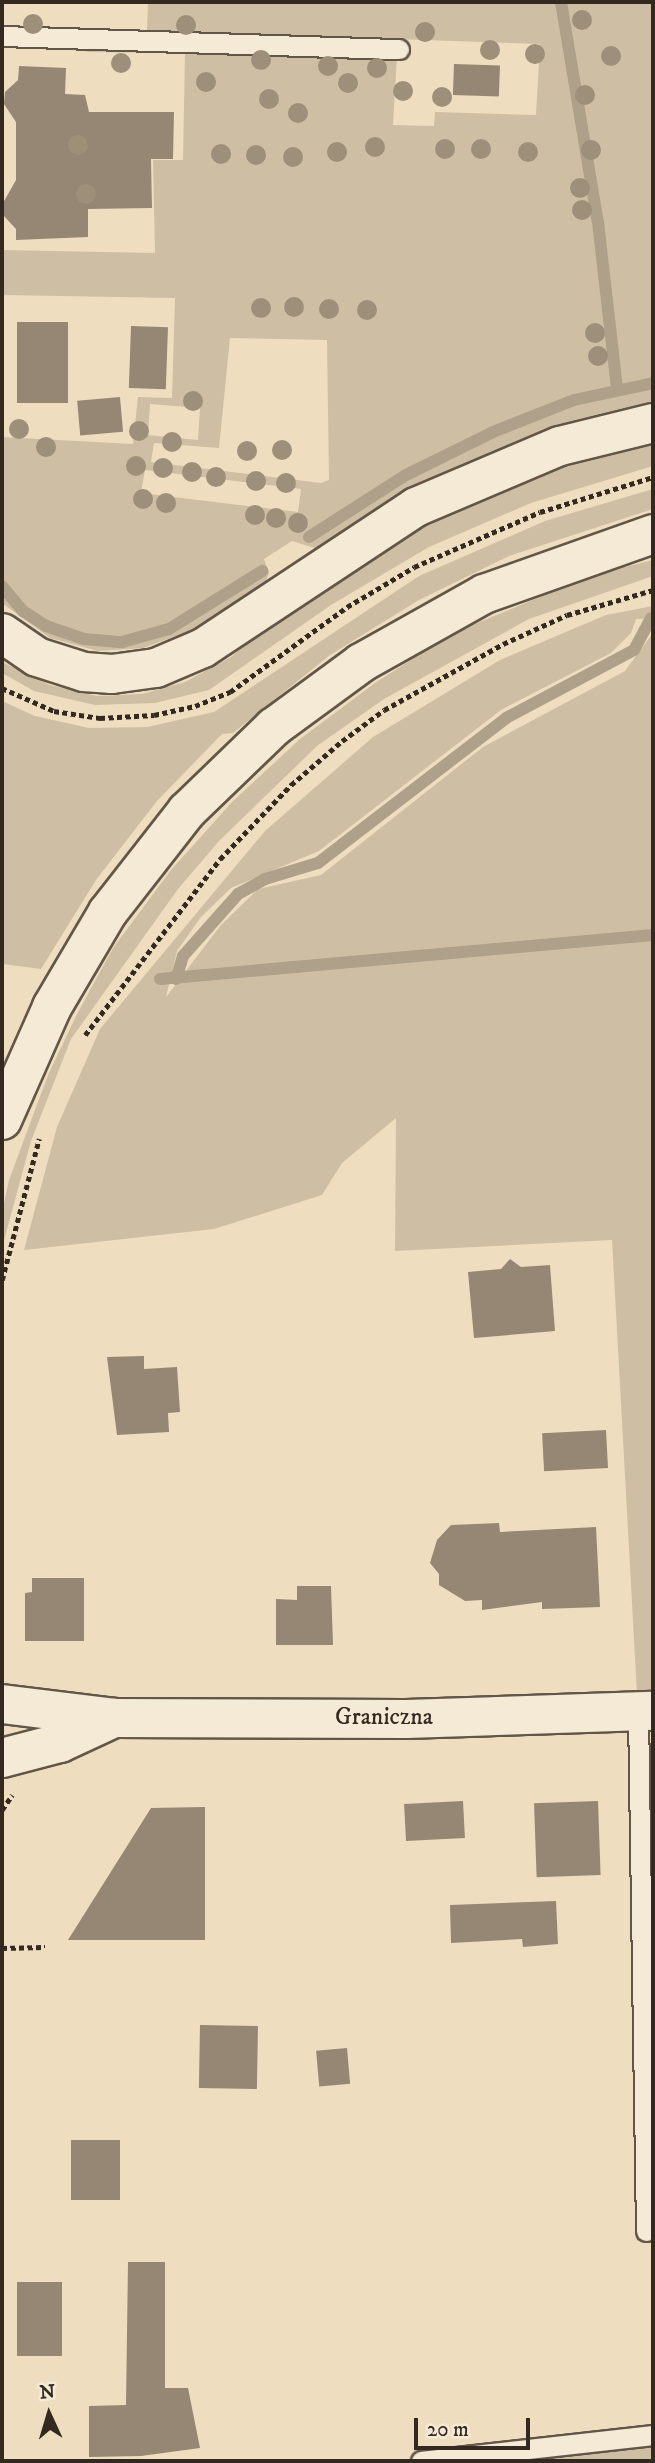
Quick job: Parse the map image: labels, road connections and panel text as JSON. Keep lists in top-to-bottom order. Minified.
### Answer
{"streets":{"street":["Graniczna"]},"scale_bar":"20 m","north":"top"}
